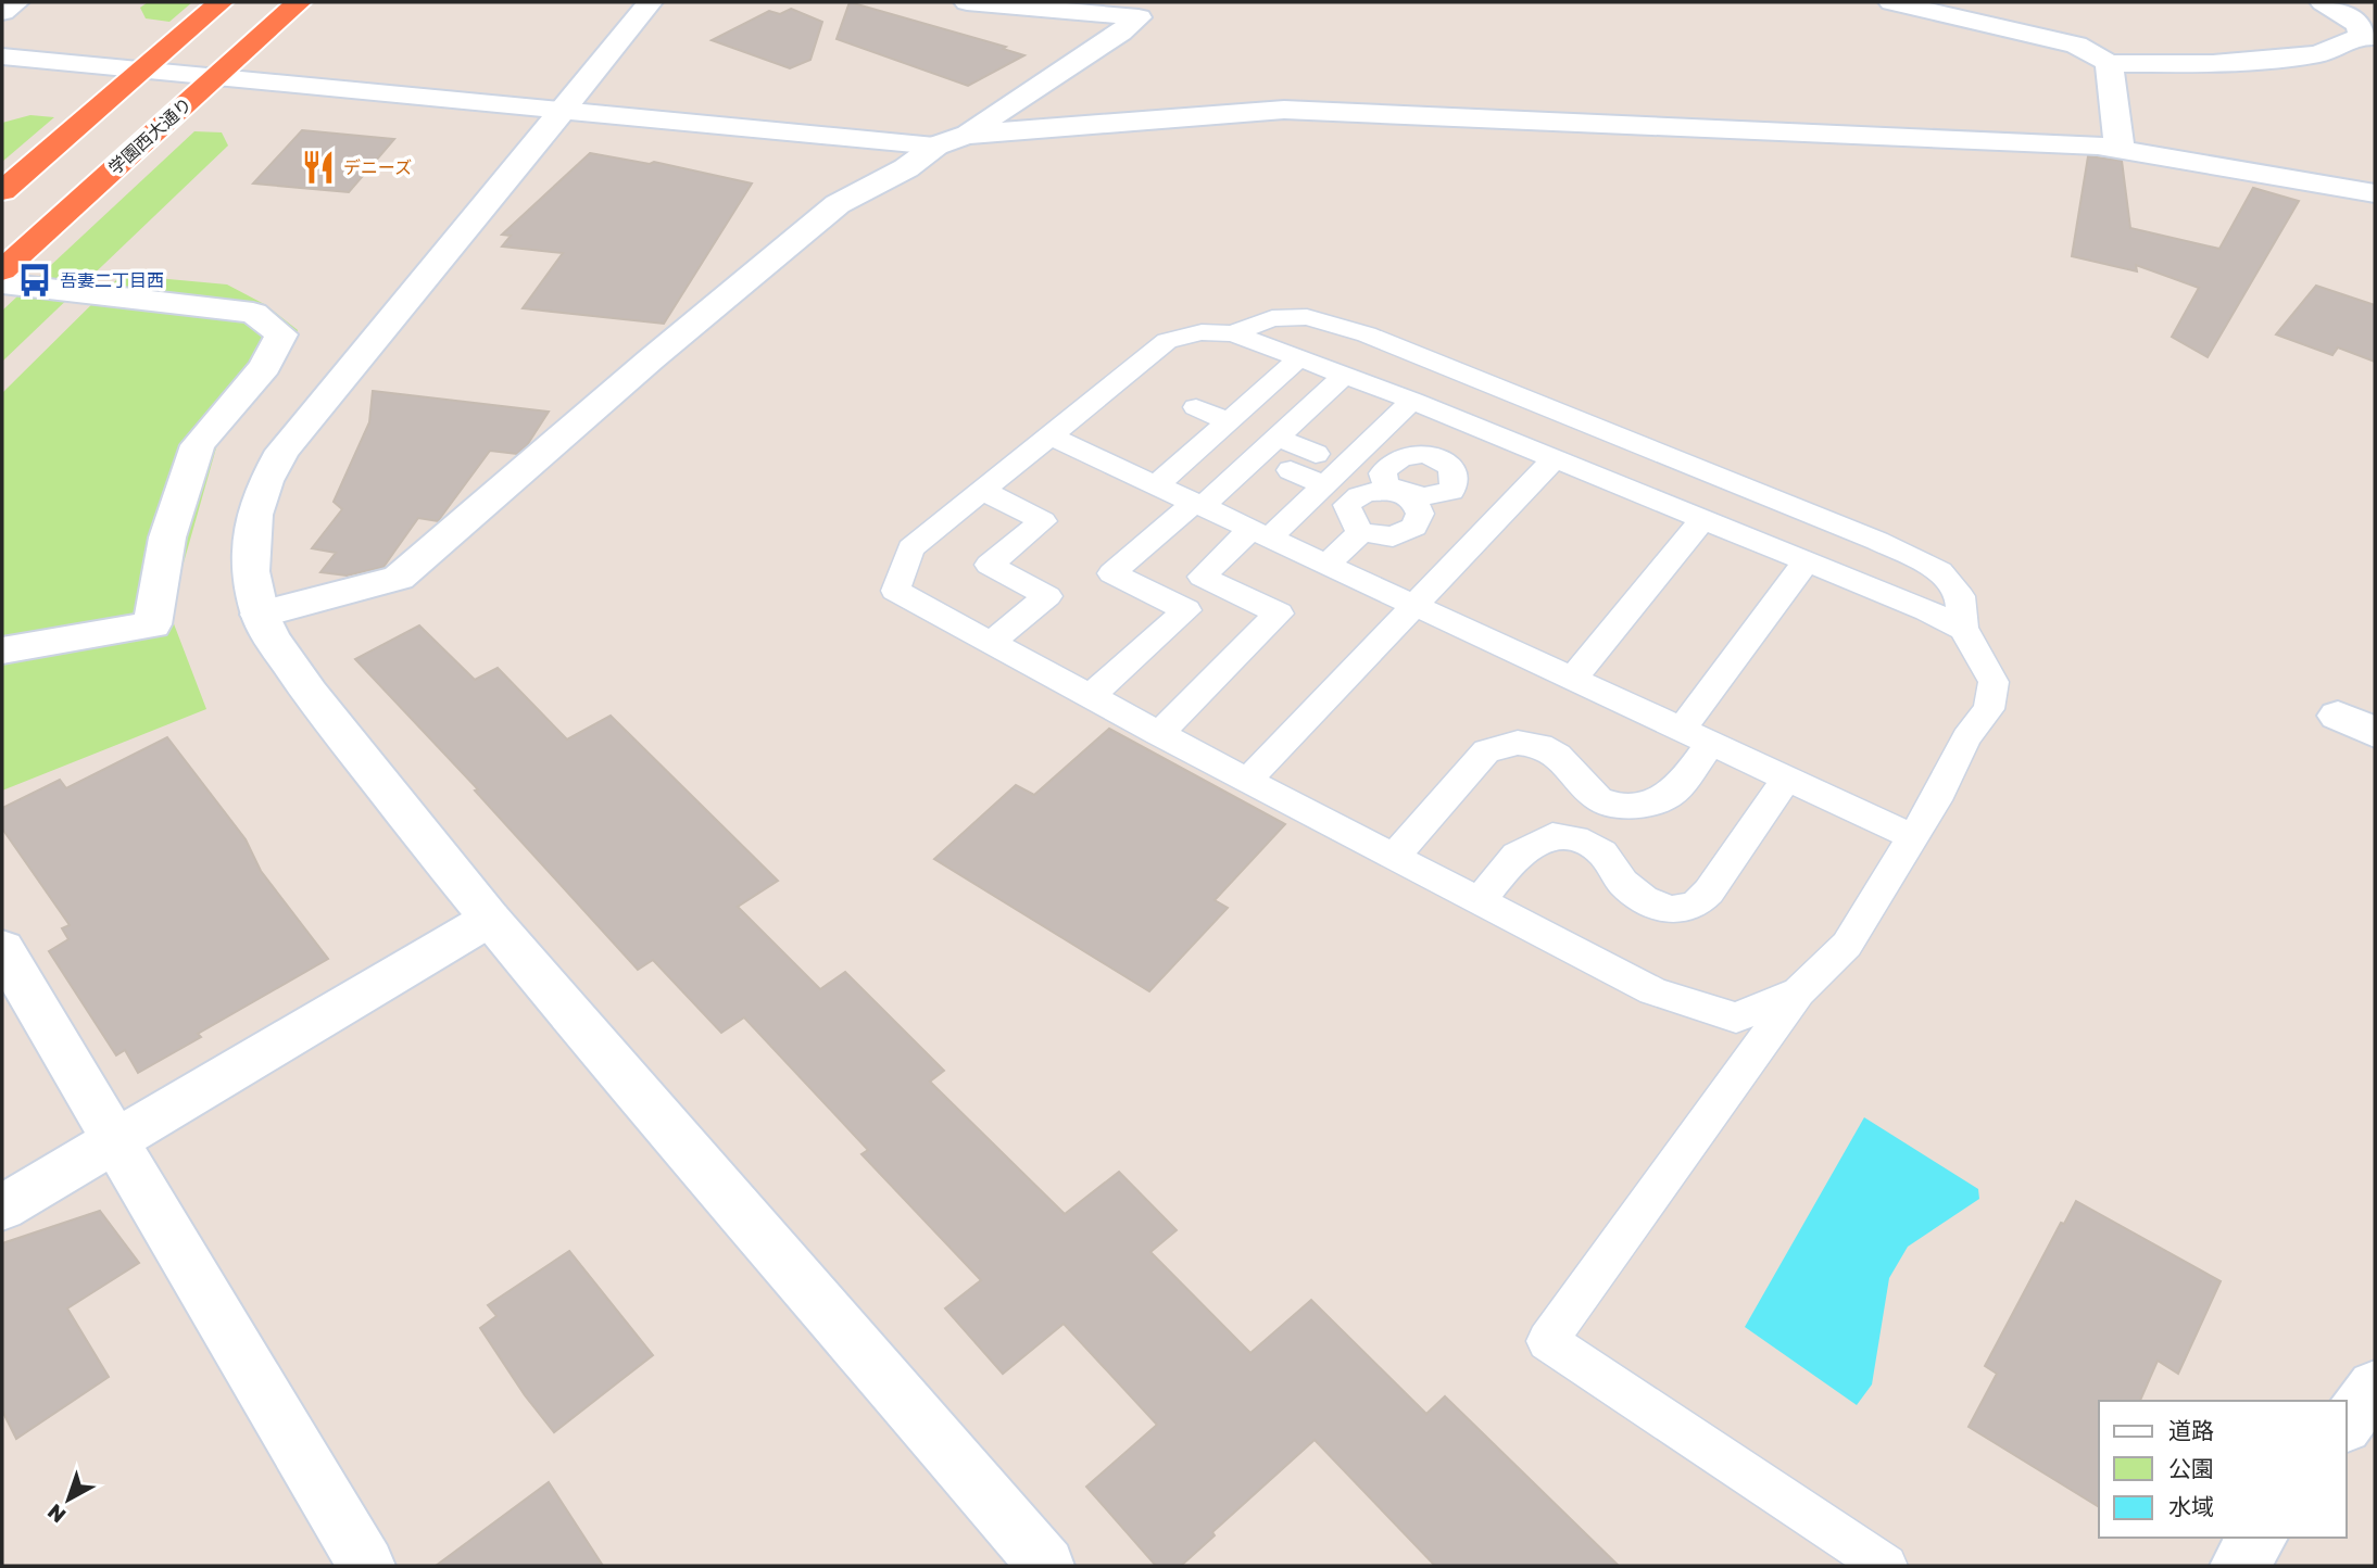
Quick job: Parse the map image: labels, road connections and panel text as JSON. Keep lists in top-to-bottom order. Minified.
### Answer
{"streets":{"highway":["学園西大通り"]},"places":{"restaurant":["デニーズ"],"bus stop":["吾妻二丁目西"]},"legend":["道路","公園","水域"],"north":"bottom left"}
